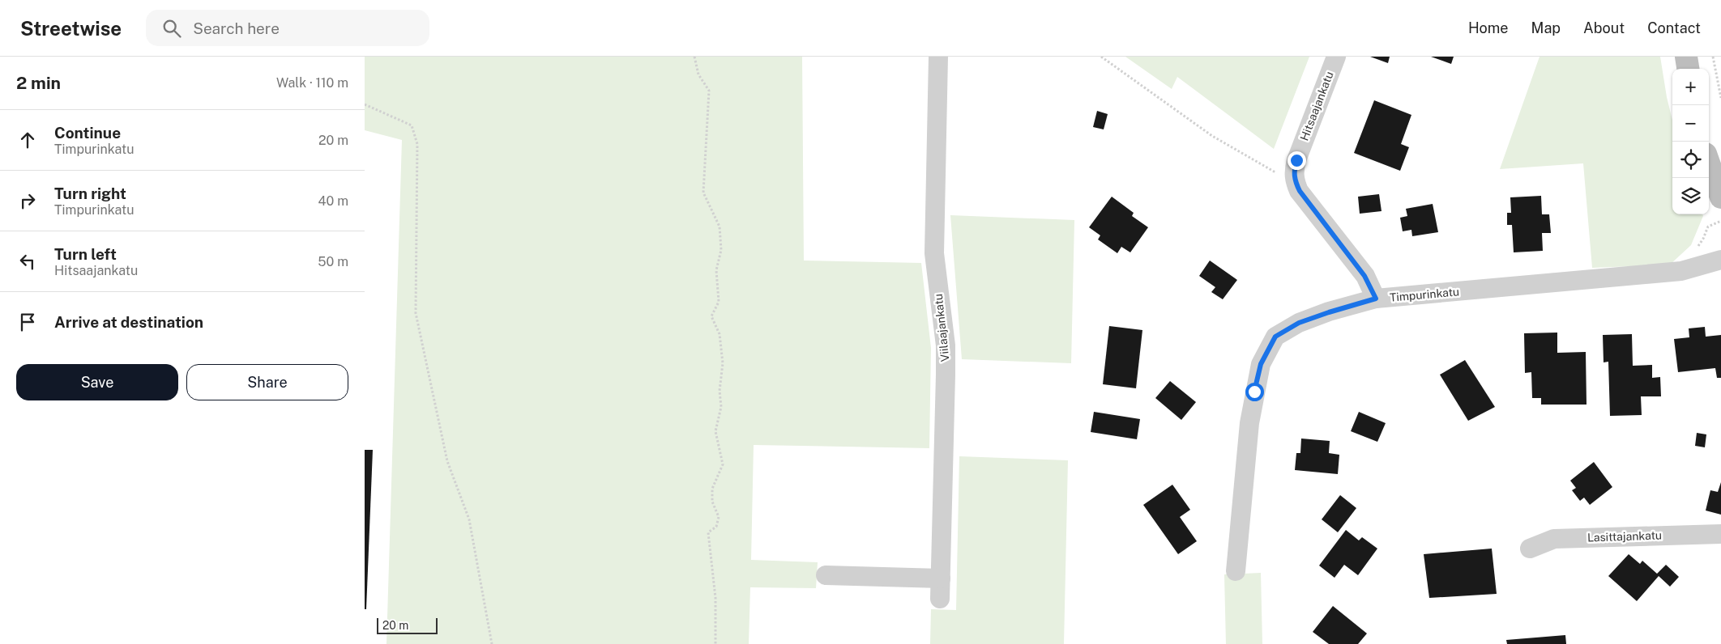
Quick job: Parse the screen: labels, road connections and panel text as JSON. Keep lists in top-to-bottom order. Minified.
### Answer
{"streets":{"street":["Hitsaajankatu","Timpurinkatu","Viilaajankatu","Lasittajankatu"]},"scale_bar":"20 m","page":{"header":"Streetwise","search":"Search here","nav":["Home","Map","About","Contact"],"heading":["2 min","Walk · 110 m"],"map_buttons":["+","−"],"list":[["Continue","Timpurinkatu","20 m"],["Turn right","Timpurinkatu","40 m"],["Turn left","Hitsaajankatu","50 m"],"Arrive at destination"],"buttons":["Save","Share"],"scale":"20 m"}}
